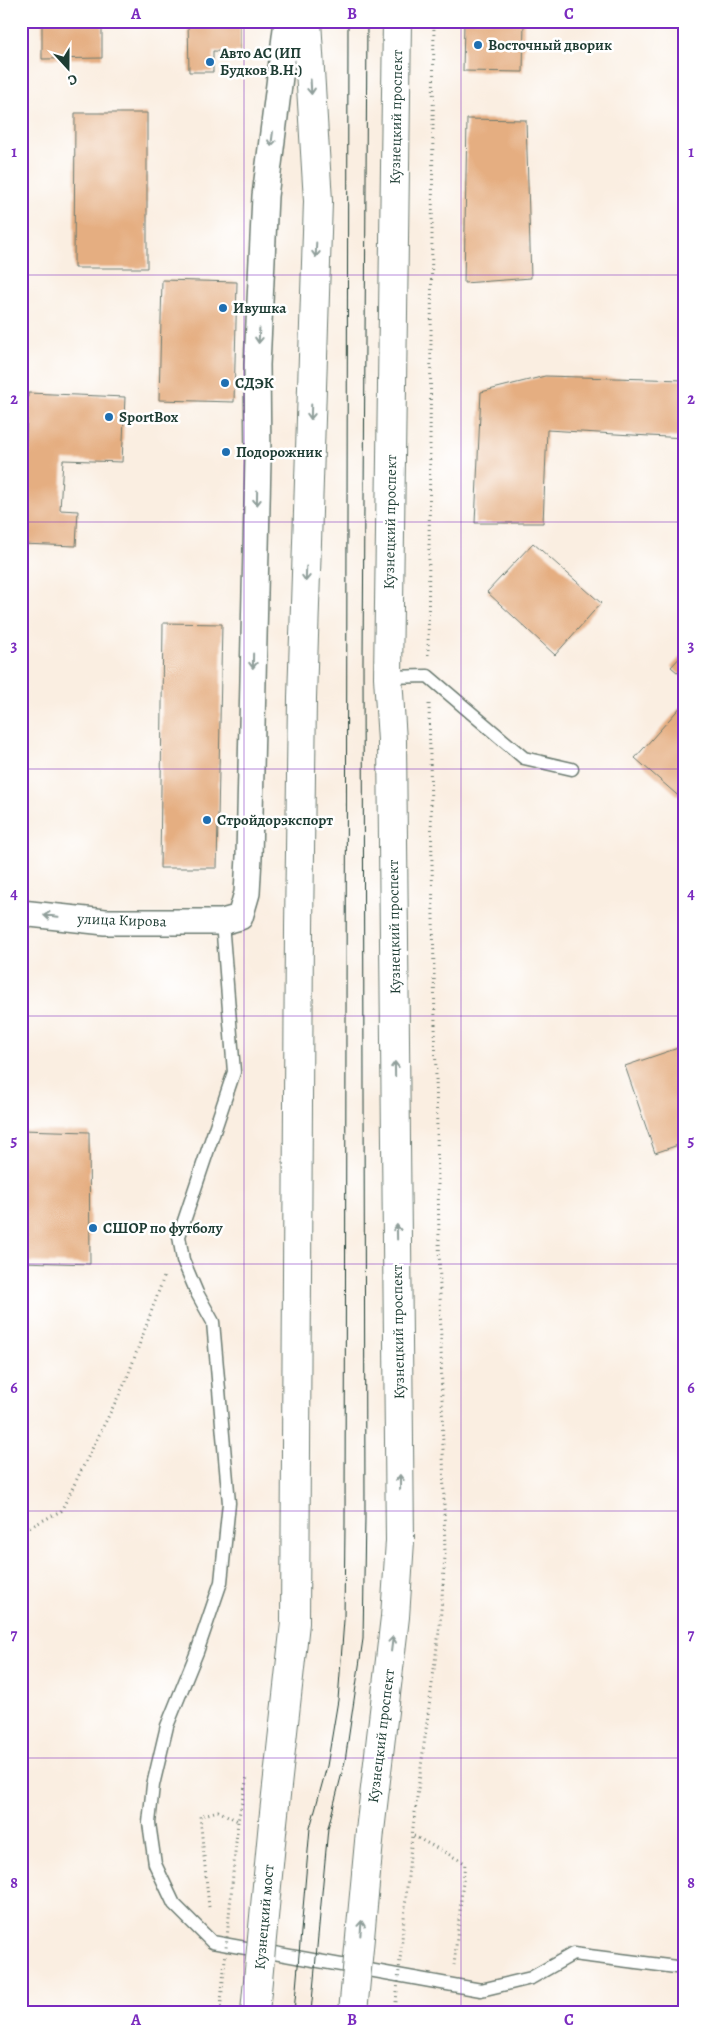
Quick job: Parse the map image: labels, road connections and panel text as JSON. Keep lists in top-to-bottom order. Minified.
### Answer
{"streets":{"main road":["Кузнецкий проспект","Кузнецкий мост"],"street":["улица Кирова"]},"one_way":["Кузнецкий проспект","улица Кирова","Кузнецкий мост"],"places":["Восточный дворик","Авто АС (ИП Будков В.Н.)","Ивушка","СДЭК","SportBox","Подорожник","Стройдорэкспорт","СШОР по футболу"],"north":"bottom","grid":{"columns":["A","B","C"],"rows":["1","2","3","4","5","6","7","8"]}}
